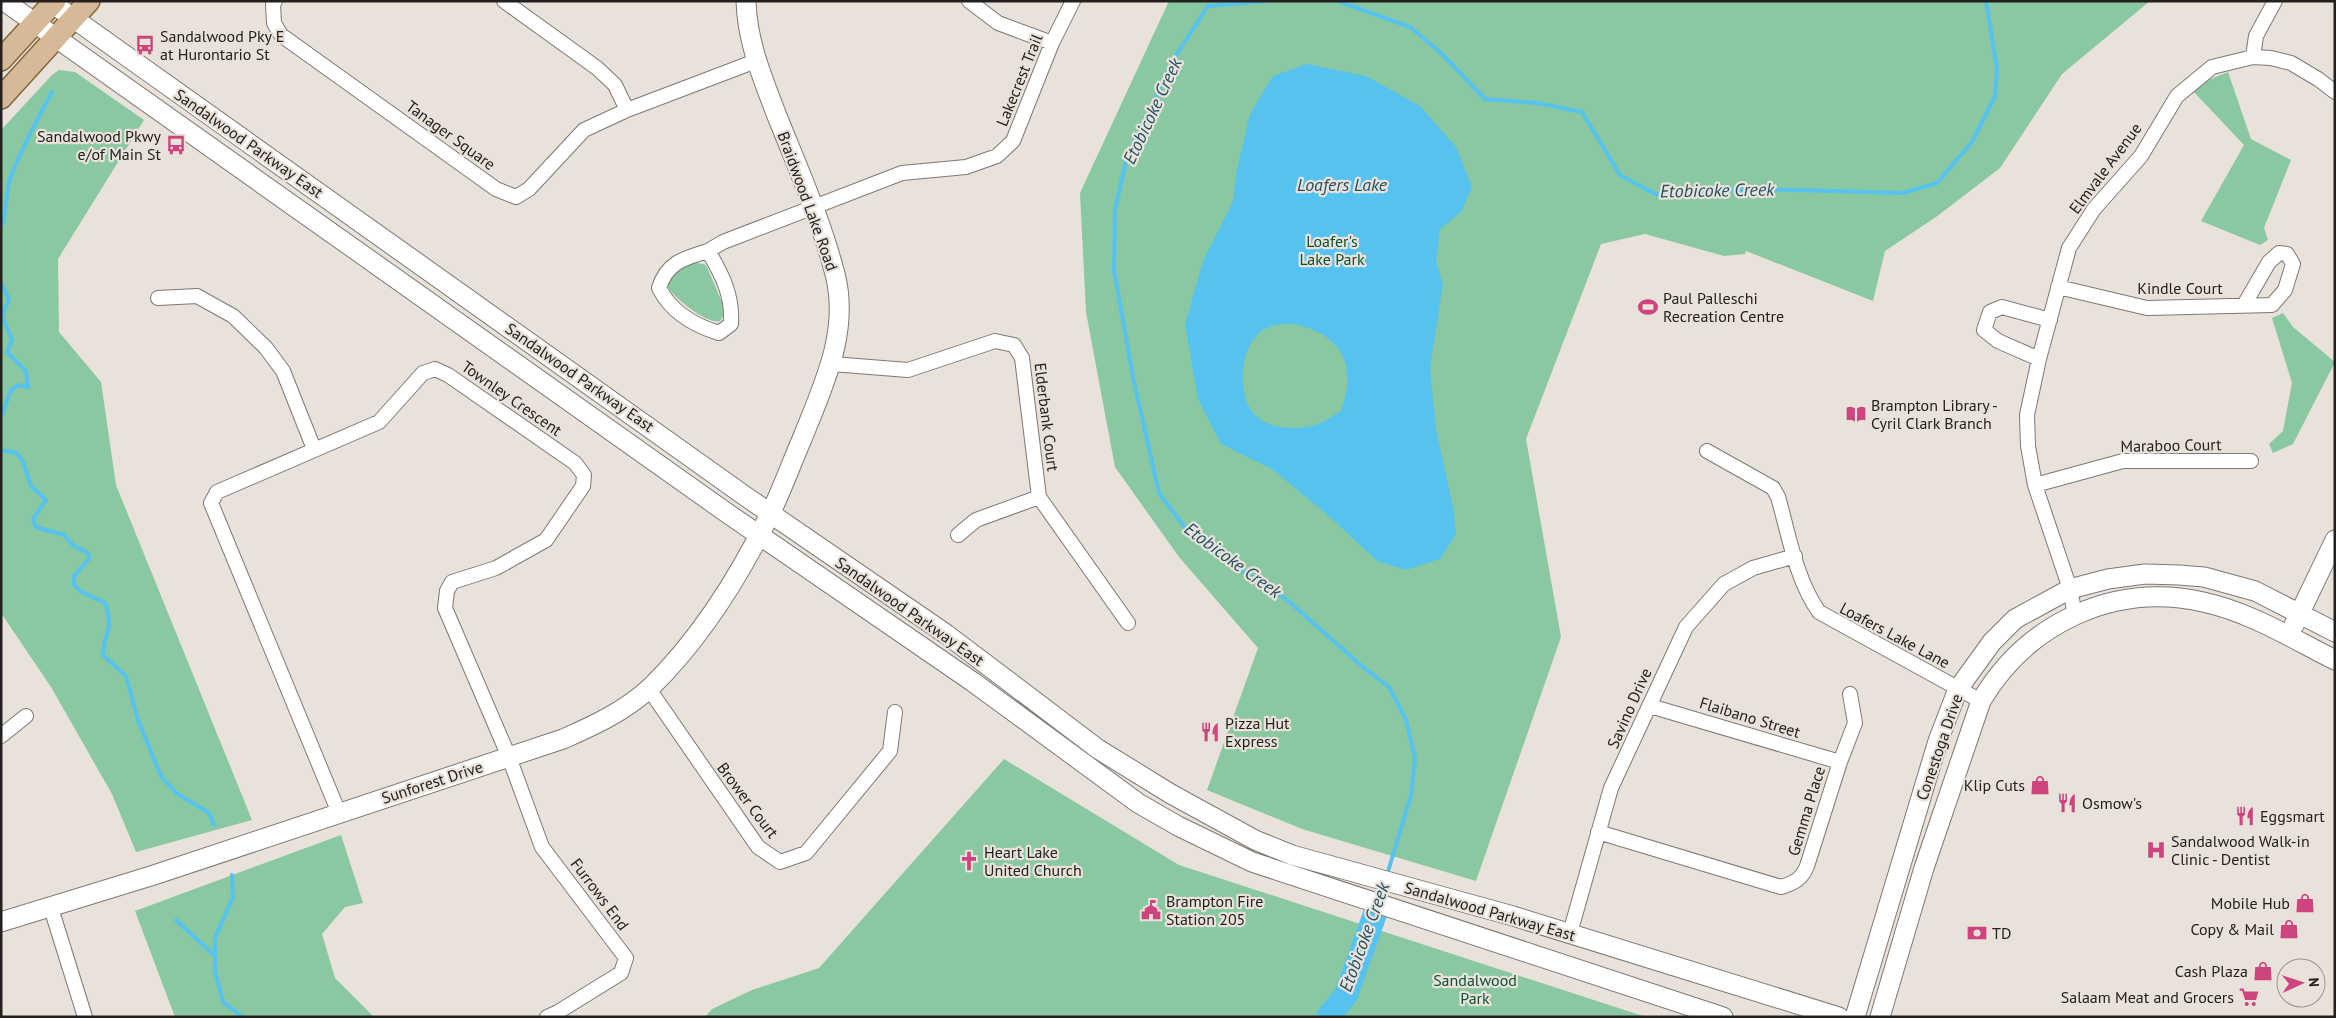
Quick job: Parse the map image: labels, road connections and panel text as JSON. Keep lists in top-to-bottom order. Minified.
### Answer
{"streets":{"main road":["Sandalwood Parkway East","Braidwood Lake Road","Conestoga Drive","Sunforest Drive"],"street":["Lakecrest Trail","Tanager Square","Elmvale Avenue","Kindle Court","Townley Crescent","Elderbank Court","Maraboo Court","Loafers Lake Lane","Savino Drive","Flaibano Street","Brower Court","Gemma Place","Furrows End"]},"crossings":[["Lakecrest Trail","Braidwood Lake Road"],["Tanager Square","Braidwood Lake Road"],["Sandalwood Parkway East","Braidwood Lake Road"],["Sandalwood Parkway East","Savino Drive"],["Sandalwood Parkway East","Sunforest Drive"],["Elmvale Avenue","Kindle Court"],["Elmvale Avenue","Maraboo Court"],["Elmvale Avenue","Conestoga Drive"],["Braidwood Lake Road","Elderbank Court"],["Braidwood Lake Road","Sunforest Drive"],["Townley Crescent","Sunforest Drive"],["Townley Crescent","Furrows End"],["Loafers Lake Lane","Savino Drive"],["Loafers Lake Lane","Conestoga Drive"],["Savino Drive","Flaibano Street"],["Savino Drive","Gemma Place"],["Flaibano Street","Gemma Place"],["Sunforest Drive","Brower Court"],["Sunforest Drive","Furrows End"]],"water":["Etobicoke Creek","Loafers Lake"],"parks":["Loafer's Lake Park","Sandalwood Park"],"places":{"bus stop":["Sandalwood Pky E at Hurontario St","Sandalwood Pkwy e/of Main St"],"sports":["Paul Palleschi Recreation Centre"],"library":["Brampton Library - Cyril Clark Branch"],"restaurant":["Pizza Hut Express","Osmow's","Eggsmart"],"shop":["Klip Cuts","Mobile Hub","Copy & Mail","Cash Plaza"],"hospital":["Sandalwood Walk-in Clinic - Dentist"],"church":["Heart Lake United Church"],"public building":["Brampton Fire Station 205"],"bank":["TD"],"supermarket":["Salaam Meat and Grocers"]},"north":"right"}
